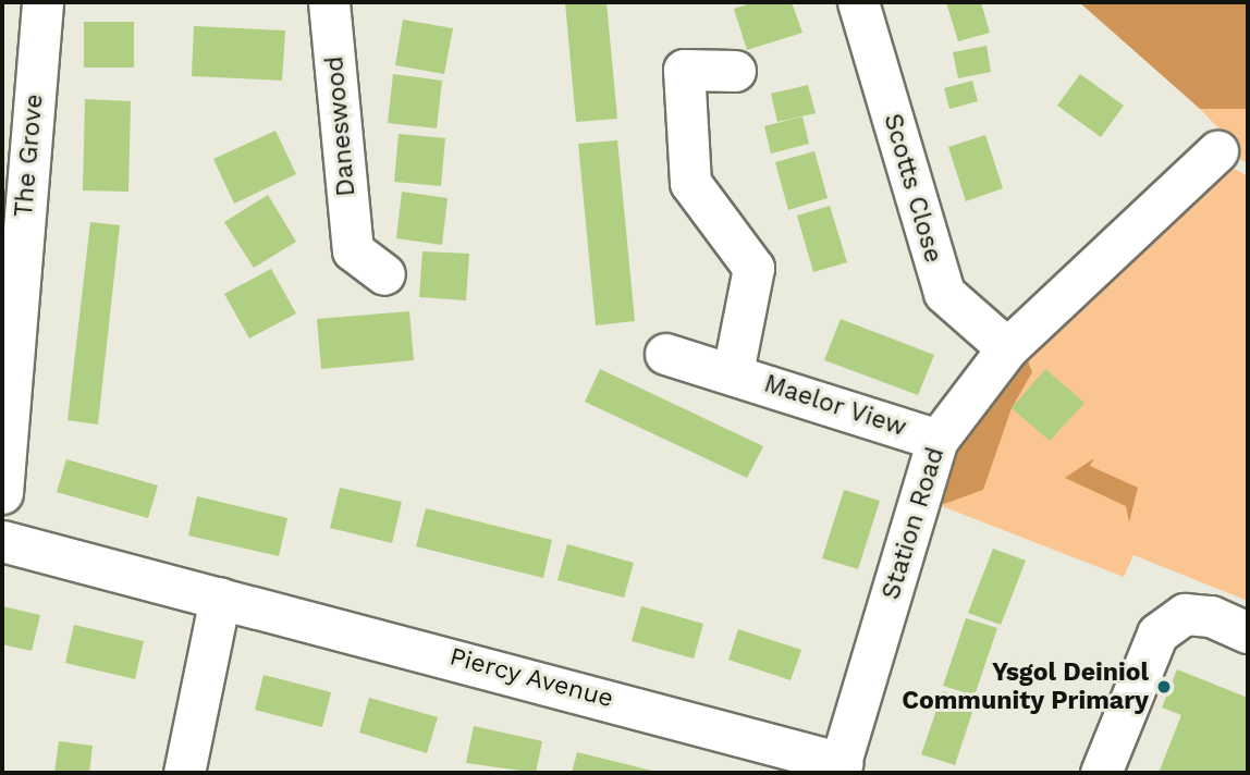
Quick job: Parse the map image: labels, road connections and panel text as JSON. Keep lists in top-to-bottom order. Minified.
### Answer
{"streets":{"street":["Daneswood","The Grove","Scotts Close","Maelor View","Station Road","Piercy Avenue"]},"crossings":[["Scotts Close","Station Road"],["Maelor View","Station Road"],["Station Road","Piercy Avenue"]],"places":["Ysgol Deiniol Community Primary"]}
